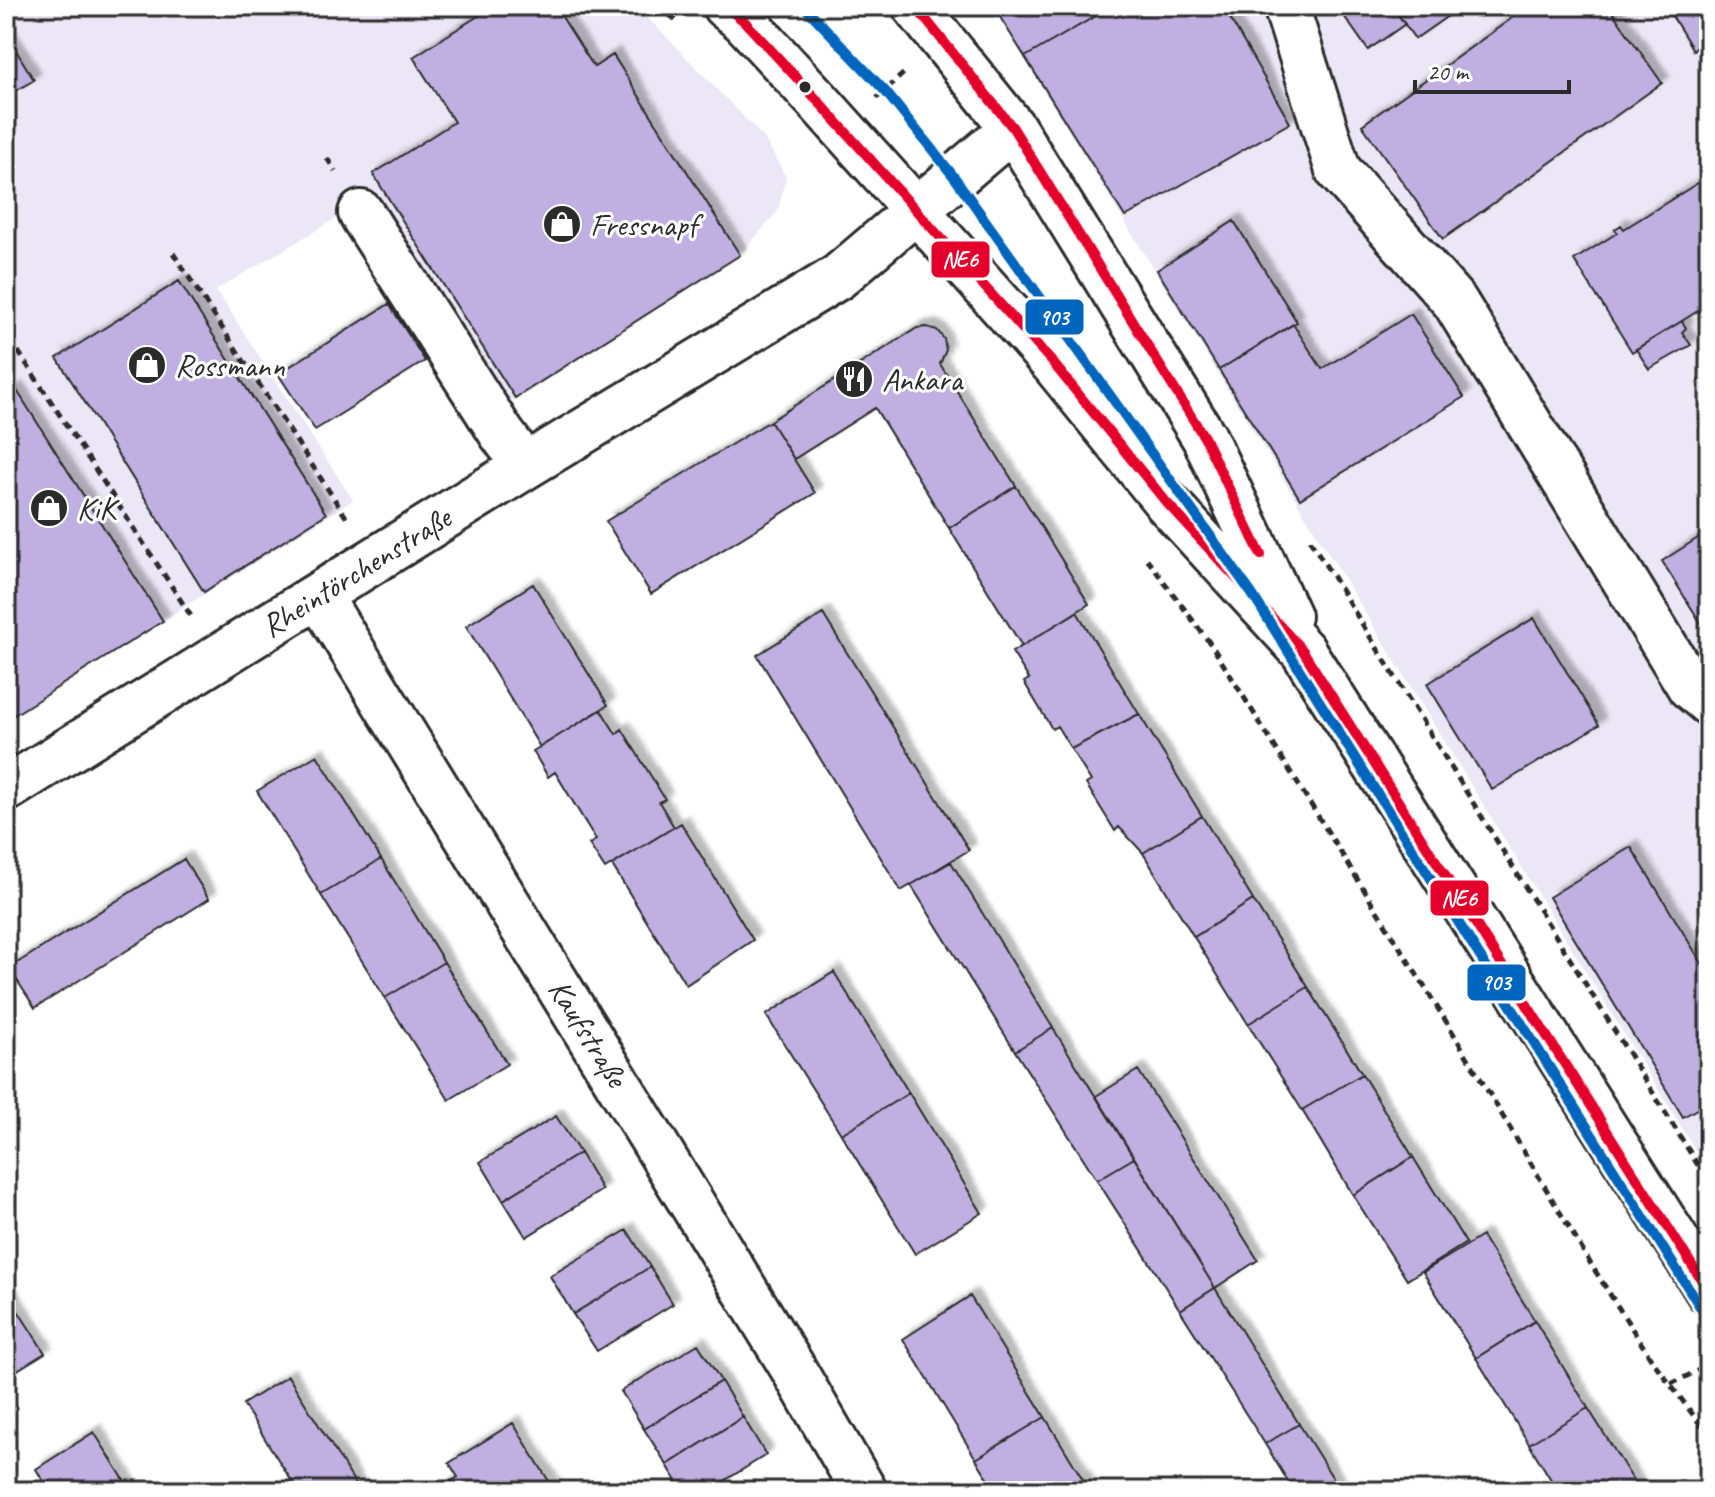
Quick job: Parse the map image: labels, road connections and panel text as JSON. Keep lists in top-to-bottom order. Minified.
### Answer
{"streets":{"street":["Rheintörchenstraße","Kaufstraße"]},"crossings":[["Rheintörchenstraße","Kaufstraße"]],"places":{"shop":["Fressnapf","Rossmann","KiK"],"restaurant":["Ankara"]},"lines":["transit line 903","transit line NE6"],"scale_bar":"20 m"}
